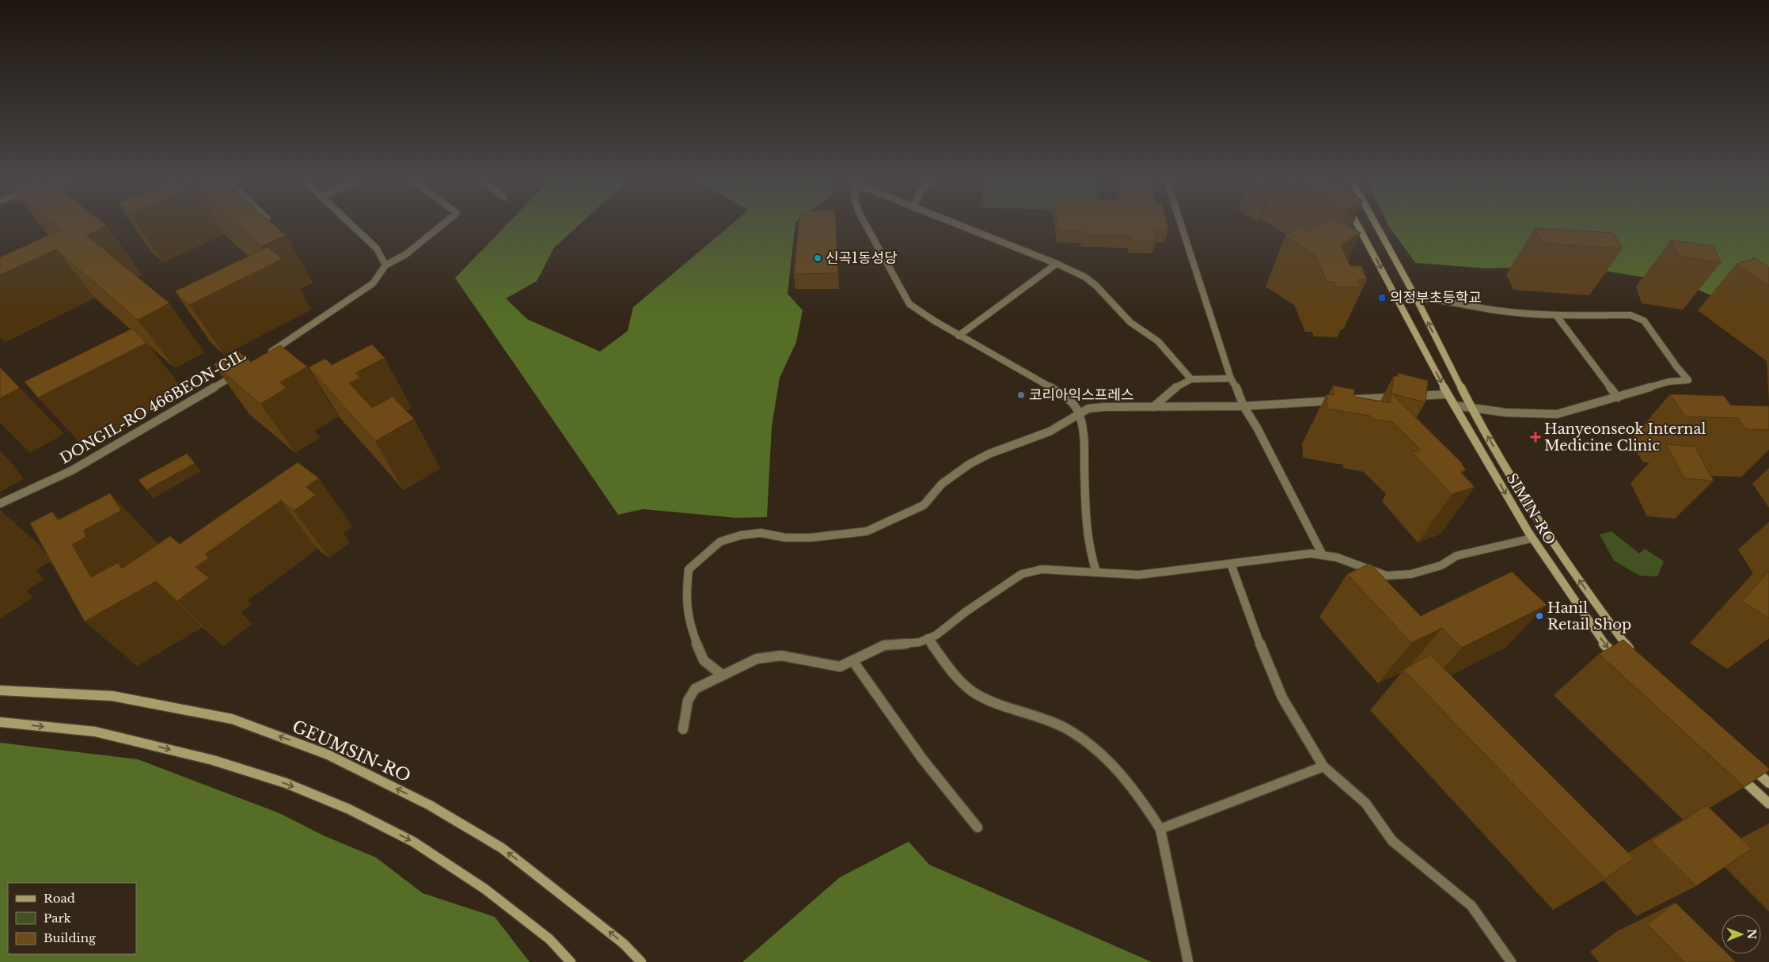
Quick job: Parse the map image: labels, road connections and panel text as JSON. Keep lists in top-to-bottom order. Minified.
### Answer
{"streets":{"street":["DONGIL-RO 466BEON-GIL","SIMIN-RO","GEUMSIN-RO"]},"places":{"other":["신곡1동성당","코리아익스프레스","Hanil Retail Shop"],"transit":["의정부초등학교"],"health":["Hanyeonseok Internal Medicine Clinic"]},"legend":["Road","Park","Building"],"north":"right"}
